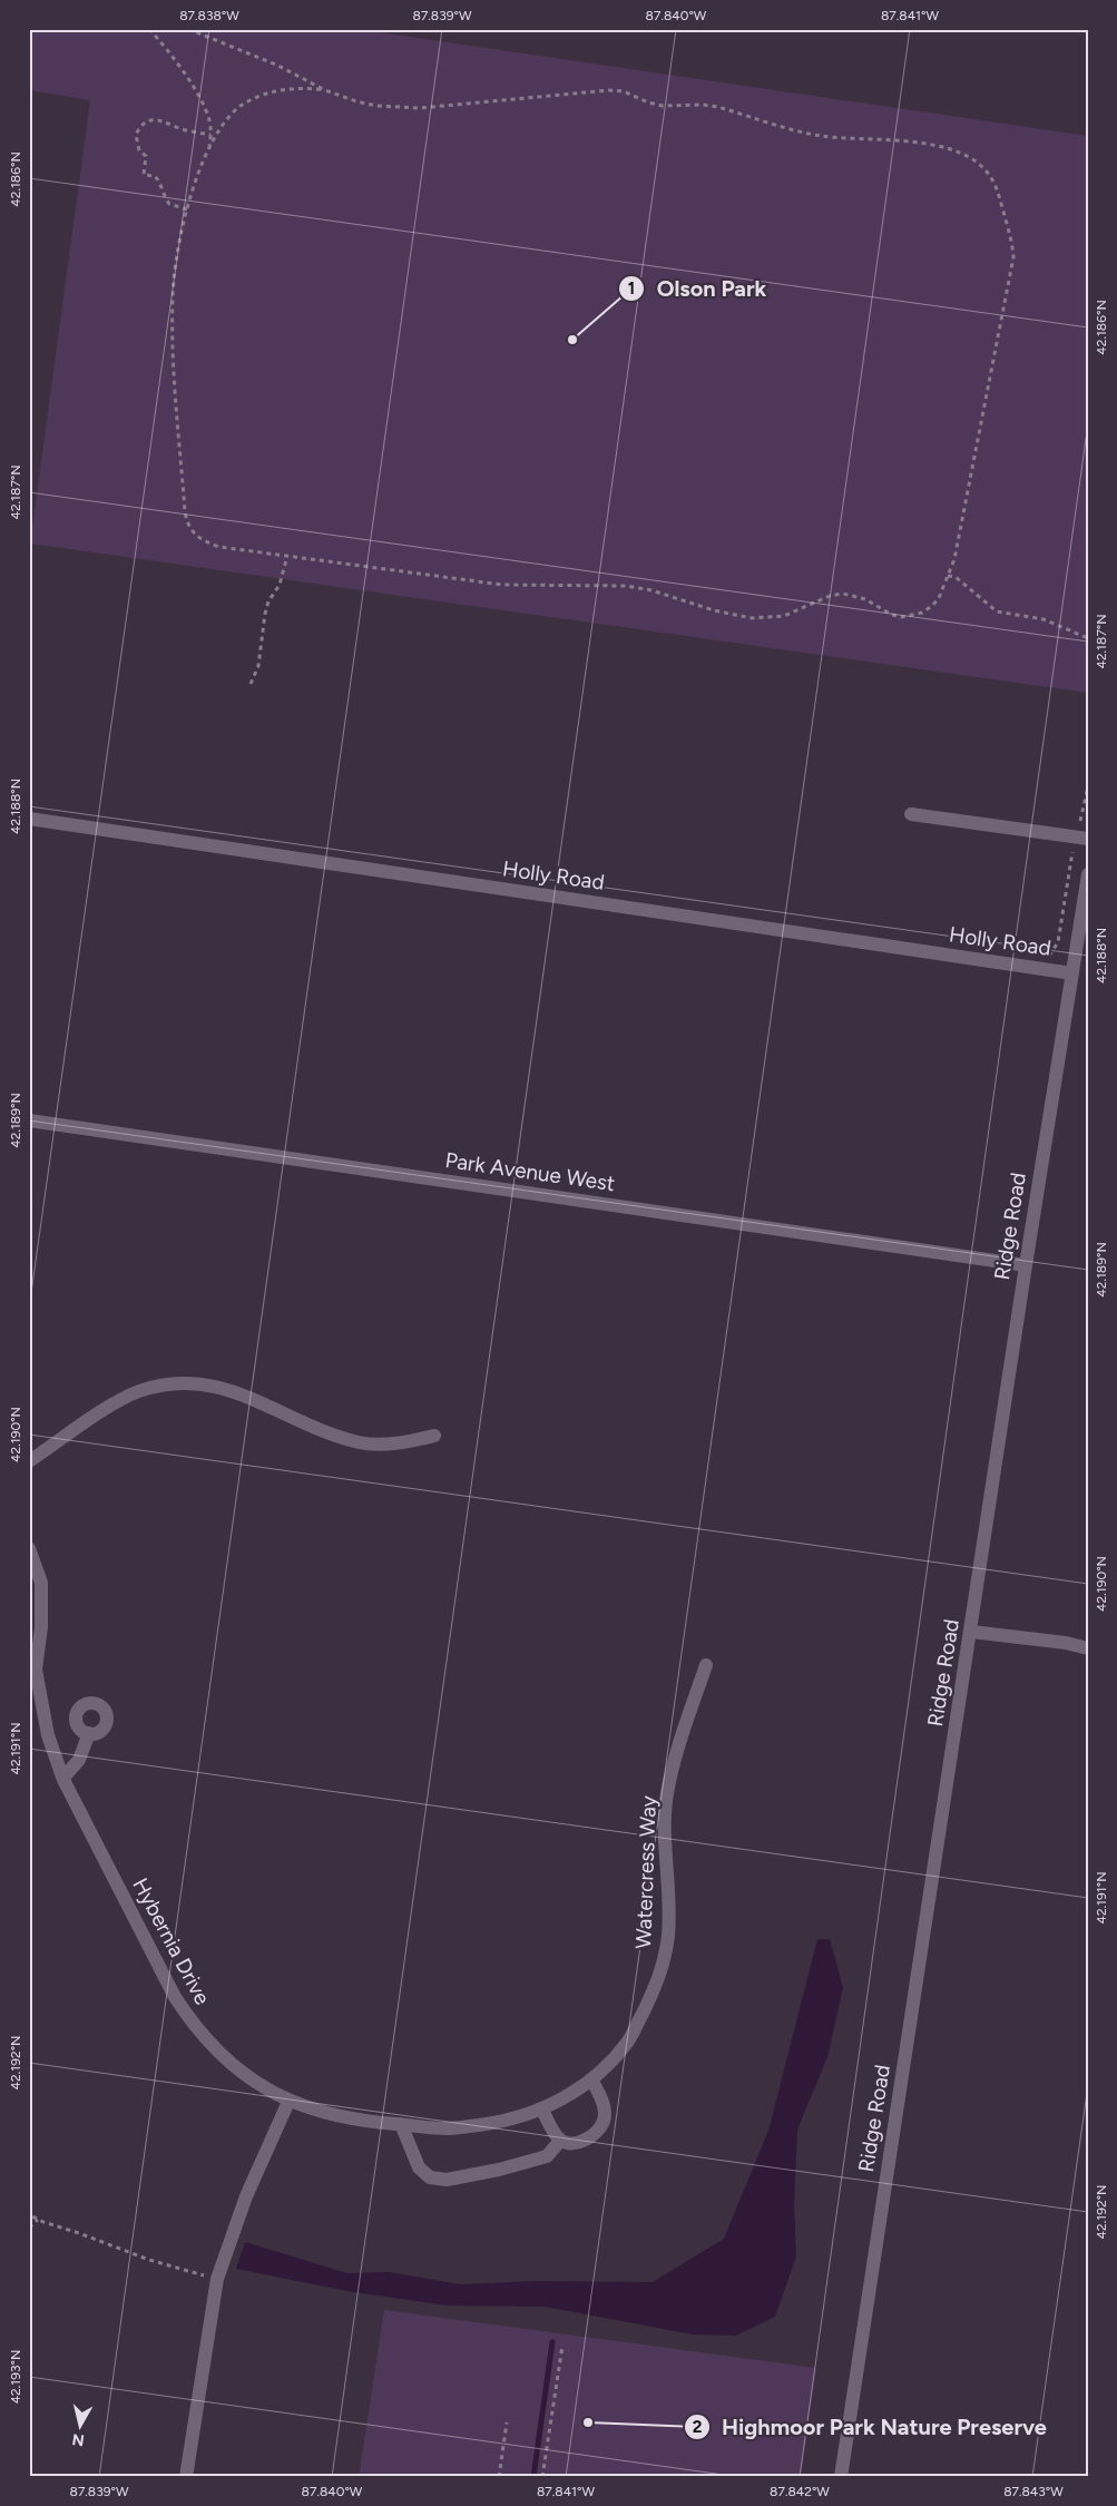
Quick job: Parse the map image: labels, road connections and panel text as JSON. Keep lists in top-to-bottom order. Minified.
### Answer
{"streets":{"street":["Holly Road","Park Avenue West","Ridge Road","Watercress Way","Hybernia Drive"]},"crossings":[["Holly Road","Ridge Road"],["Park Avenue West","Ridge Road"],["Watercress Way","Hybernia Drive"]],"places":["Olson Park","Highmoor Park Nature Preserve"],"north":"bottom","coordinates":["87.838°W","87.839°W","87.840°W","87.841°W","42.186°N","42.187°N","42.188°N","42.189°N","42.190°N","42.191°N","42.192°N","42.193°N","87.842°W","87.843°W"]}
